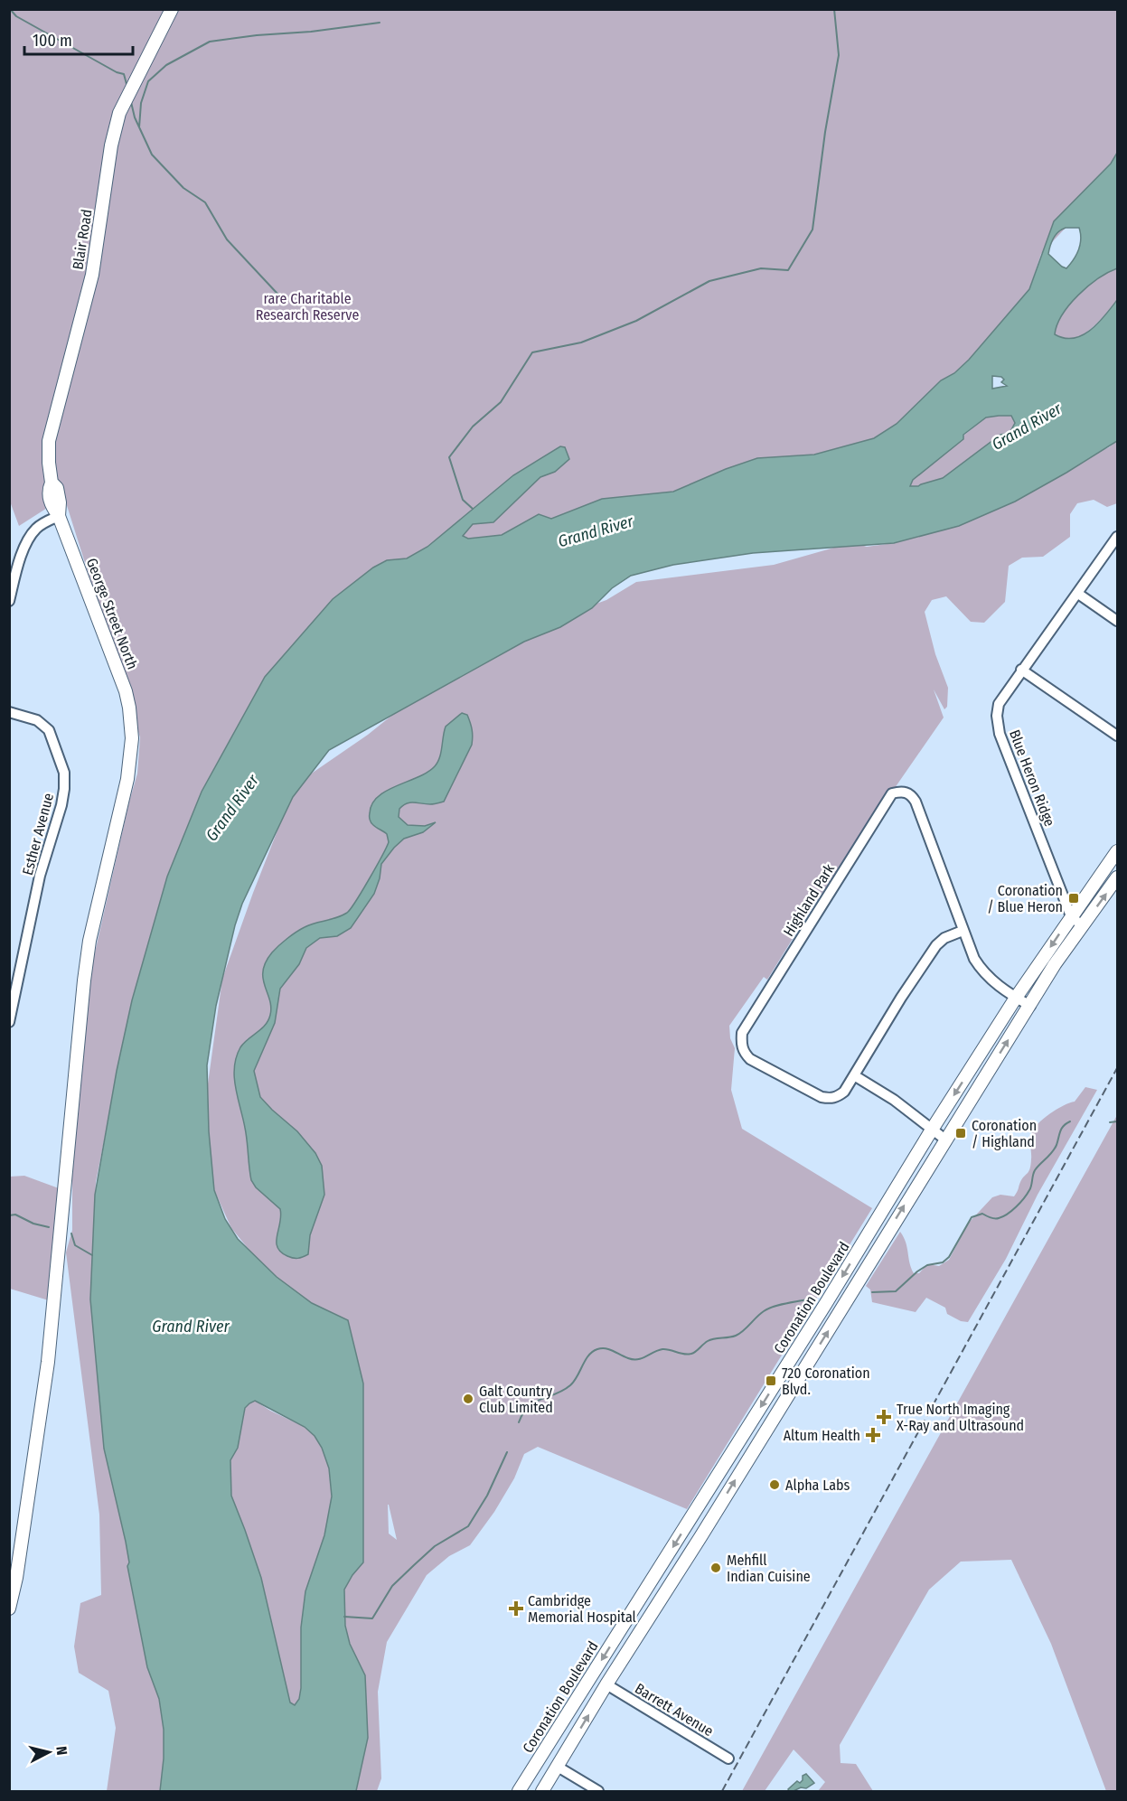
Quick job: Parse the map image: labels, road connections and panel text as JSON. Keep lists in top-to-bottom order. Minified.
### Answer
{"streets":{"main road":["Blair Road","George Street North","Coronation Boulevard"],"street":["Blue Heron Ridge","Esther Avenue","Highland Park","Barrett Avenue"]},"crossings":[["Blair Road","George Street North"],["Blue Heron Ridge","Coronation Boulevard"],["Highland Park","Coronation Boulevard"],["Coronation Boulevard","Barrett Avenue"]],"water":["Grand River"],"parks":["rare Charitable Research Reserve"],"places":{"transit":["Coronation / Blue Heron","Coronation / Highland","720 Coronation Blvd."],"other":["Galt Country Club Limited","Alpha Labs","Mehfill Indian Cuisine"],"health":["True North Imaging X-Ray and Ultrasound","Altum Health","Cambridge Memorial Hospital"]},"scale_bar":"100 m","north":"right"}
